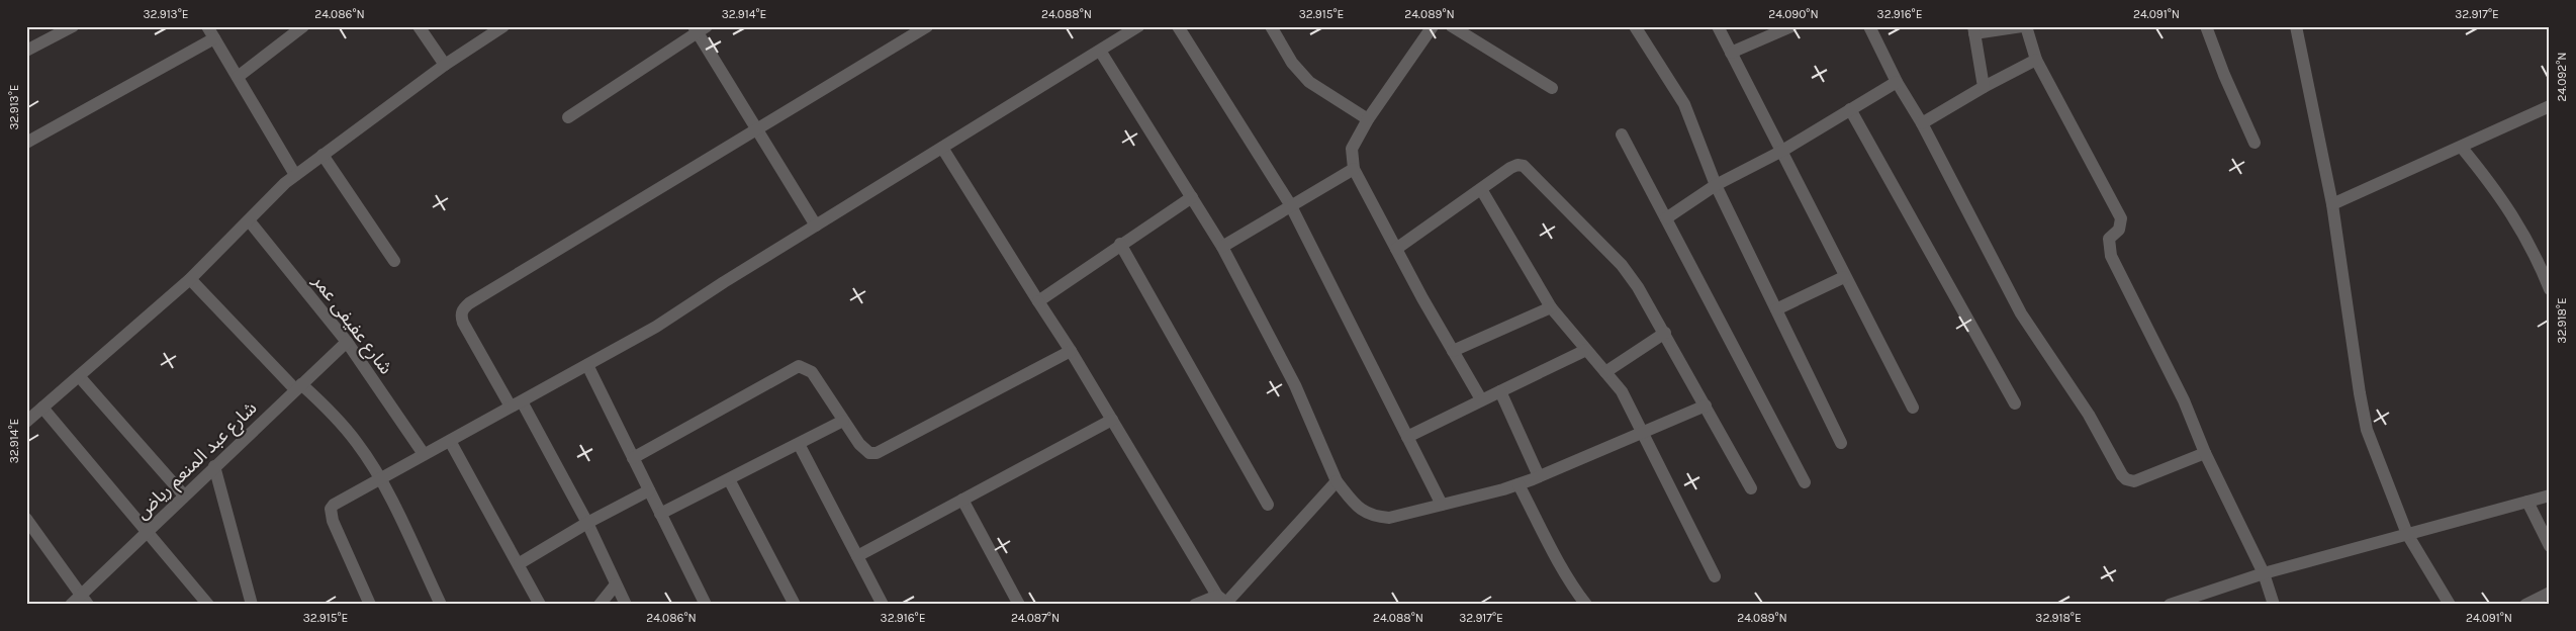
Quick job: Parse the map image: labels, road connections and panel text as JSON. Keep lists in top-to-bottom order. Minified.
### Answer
{"streets":{"street":["شارع عفيفى عمر","شارع عبد المنعم رياض"]},"crossings":[["شارع عفيفى عمر","شارع عبد المنعم رياض"]],"coordinates":["32.913°E","24.086°N","32.914°E","24.088°N","32.915°E","24.089°N","24.090°N","32.916°E","24.091°N","32.917°E","24.092°N","32.918°E","24.087°N"]}
